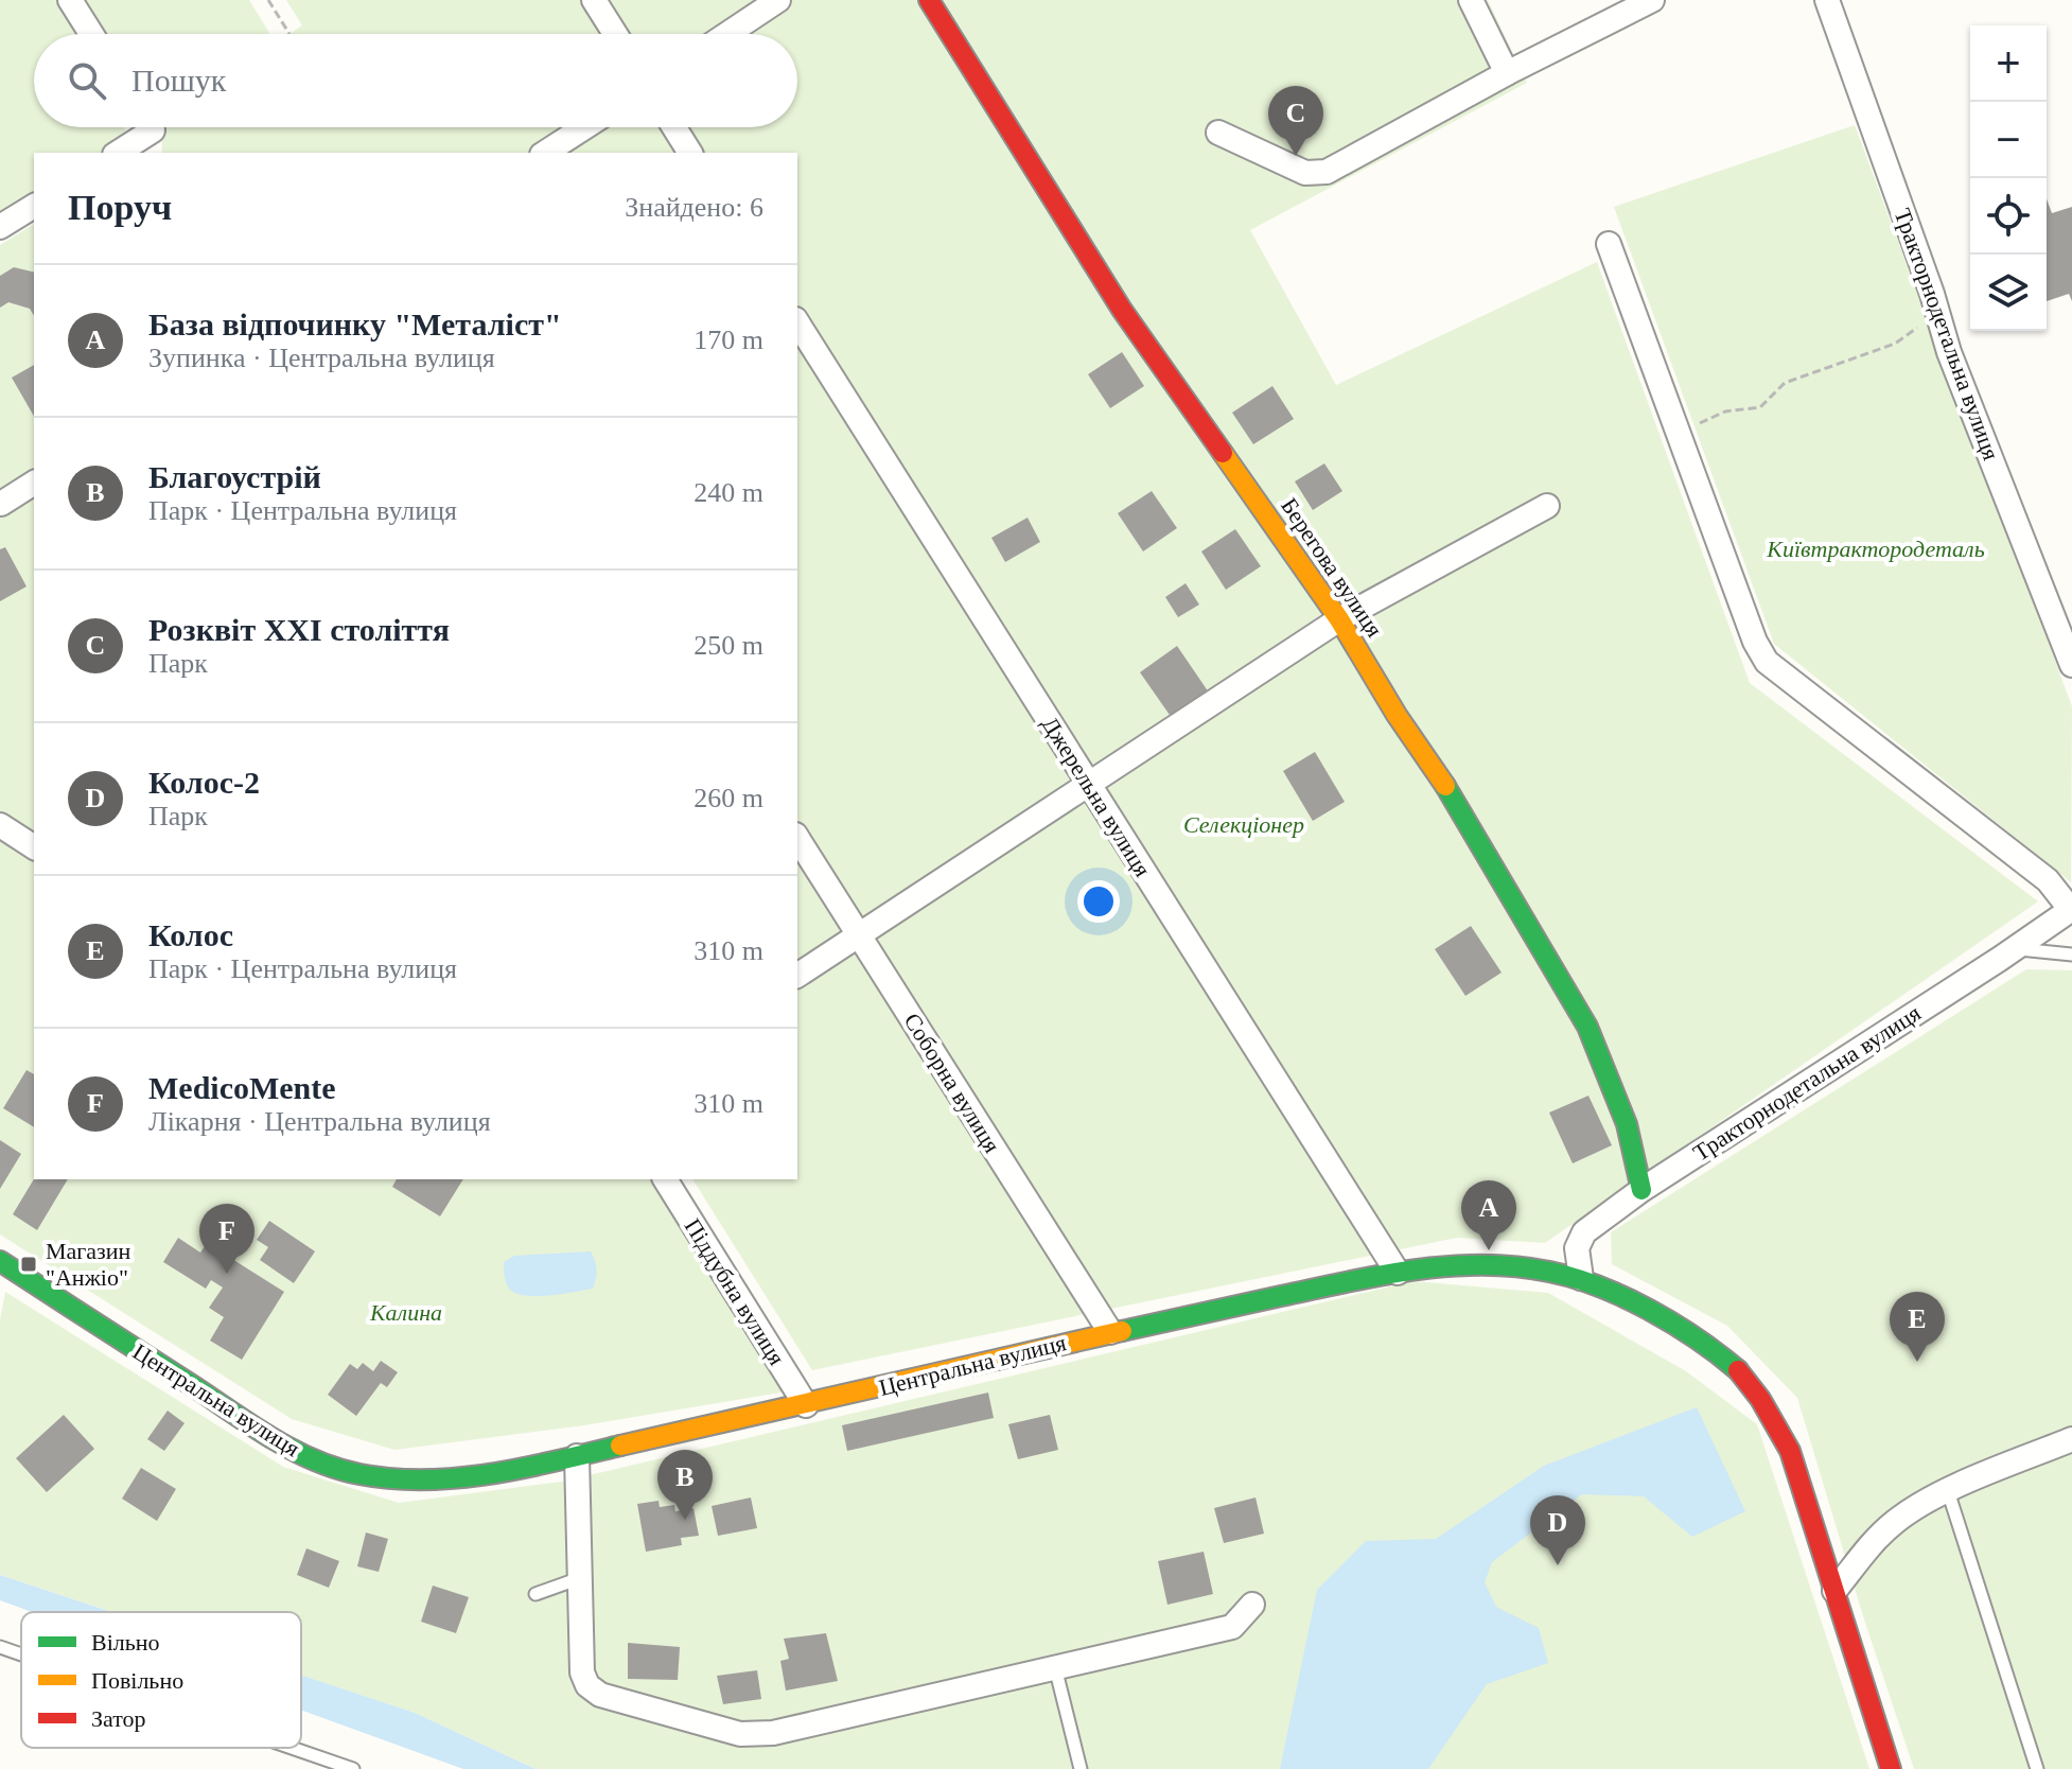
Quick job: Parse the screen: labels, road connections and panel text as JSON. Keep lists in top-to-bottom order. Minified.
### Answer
{"streets":{"street":["Тракторнодетальна вулиця","Берегова вулиця","Джерельна вулиця","Соборна вулиця","Піддубна вулиця","Центральна вулиця"]},"crossings":[["Тракторнодетальна вулиця","Берегова вулиця"],["Тракторнодетальна вулиця","Центральна вулиця"],["Джерельна вулиця","Центральна вулиця"],["Соборна вулиця","Центральна вулиця"],["Піддубна вулиця","Центральна вулиця"]],"parks":["Київтрактородеталь","Селекціонер","Калина"],"places":{"transit":["Магазин \"Анжіо\""]},"legend":["Вільно","Повільно","Затор"],"page":{"map_buttons":["+","−"],"search":"Пошук","pins":["C","A","F","E","B","D"],"heading":["Поруч","Знайдено: 6"],"list":[{"mark":"A","name":"База відпочинку \"Металіст\"","note":"Зупинка · Центральна вулиця","value":"170 m"},{"mark":"B","name":"Благоустрій","note":"Парк · Центральна вулиця","value":"240 m"},{"mark":"C","name":"Розквіт XXI століття","note":"Парк","value":"250 m"},{"mark":"D","name":"Колос-2","note":"Парк","value":"260 m"},{"mark":"E","name":"Колос","note":"Парк · Центральна вулиця","value":"310 m"},{"mark":"F","name":"MedicoMente","note":"Лікарня · Центральна вулиця","value":"310 m"}]}}
